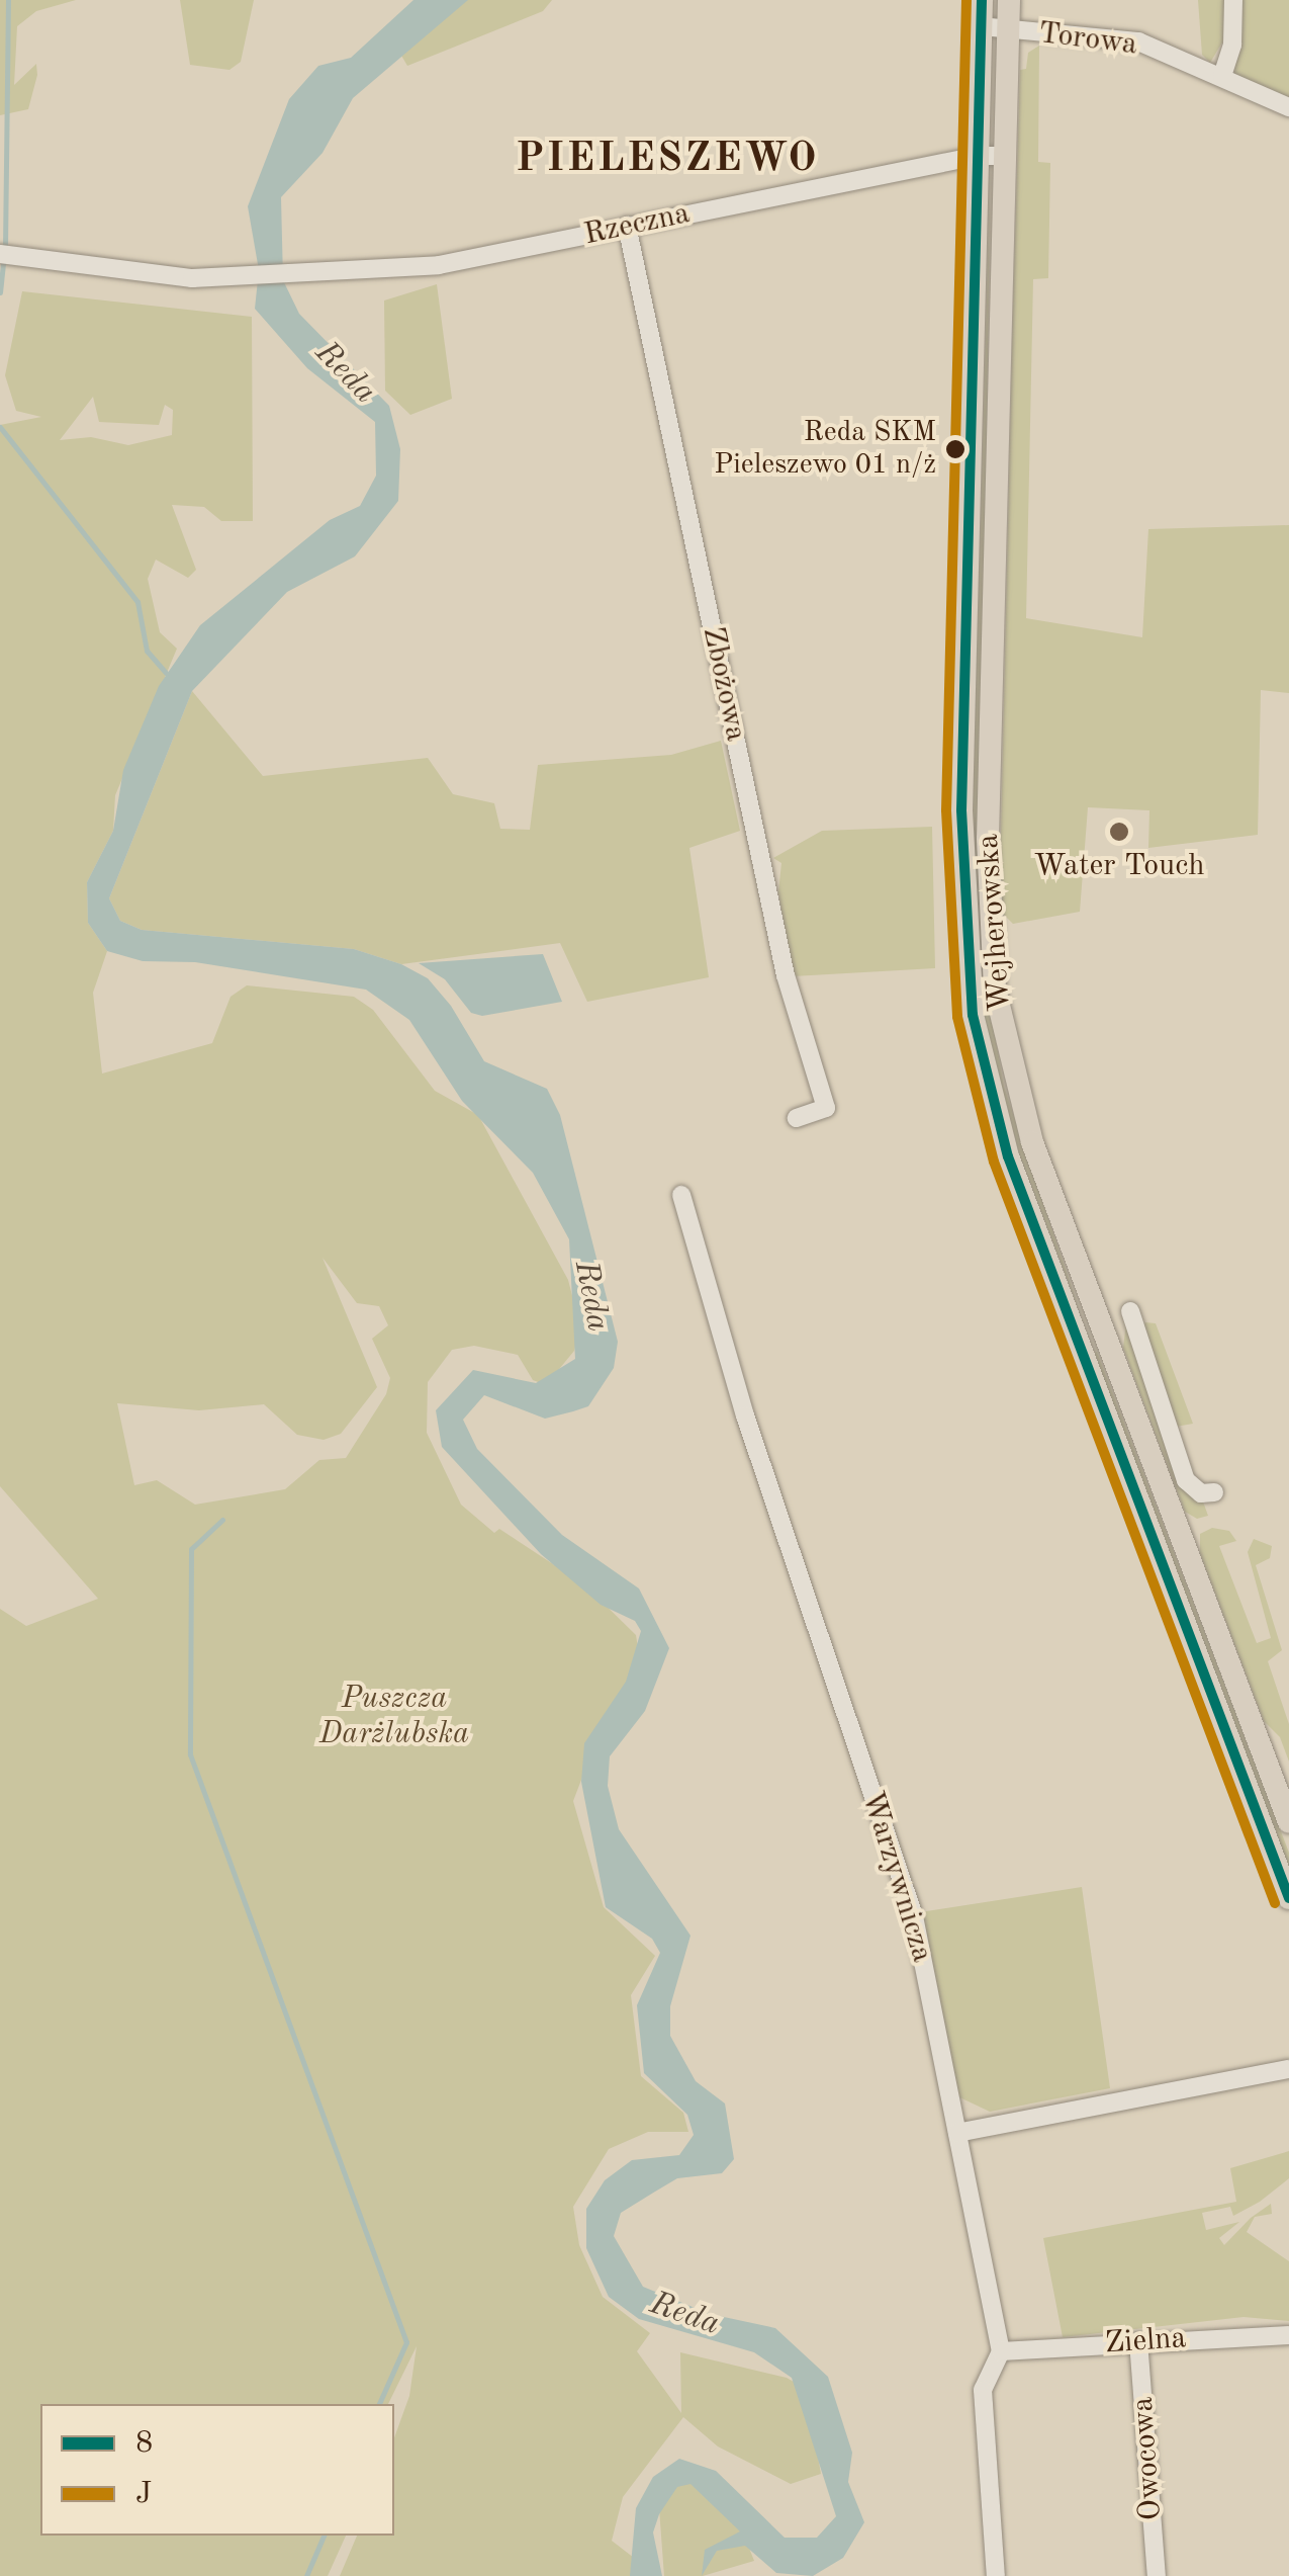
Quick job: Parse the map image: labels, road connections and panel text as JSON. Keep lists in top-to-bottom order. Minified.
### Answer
{"streets":{"main road":["Wejherowska"],"street":["Torowa","Rzeczna","Zbożowa","Warzywnicza","Zielna","Owocowa"]},"crossings":[["Torowa","Wejherowska"],["Rzeczna","Zbożowa"],["Rzeczna","Wejherowska"],["Warzywnicza","Zielna"],["Zielna","Owocowa"]],"districts":["PIELESZEWO"],"water":["Reda"],"parks":["Puszcza Darżlubska"],"places":["Reda SKM Pieleszewo 01 n/ż","Water Touch"],"lines":["transit line 8","transit line J"],"legend":["8","J"]}
